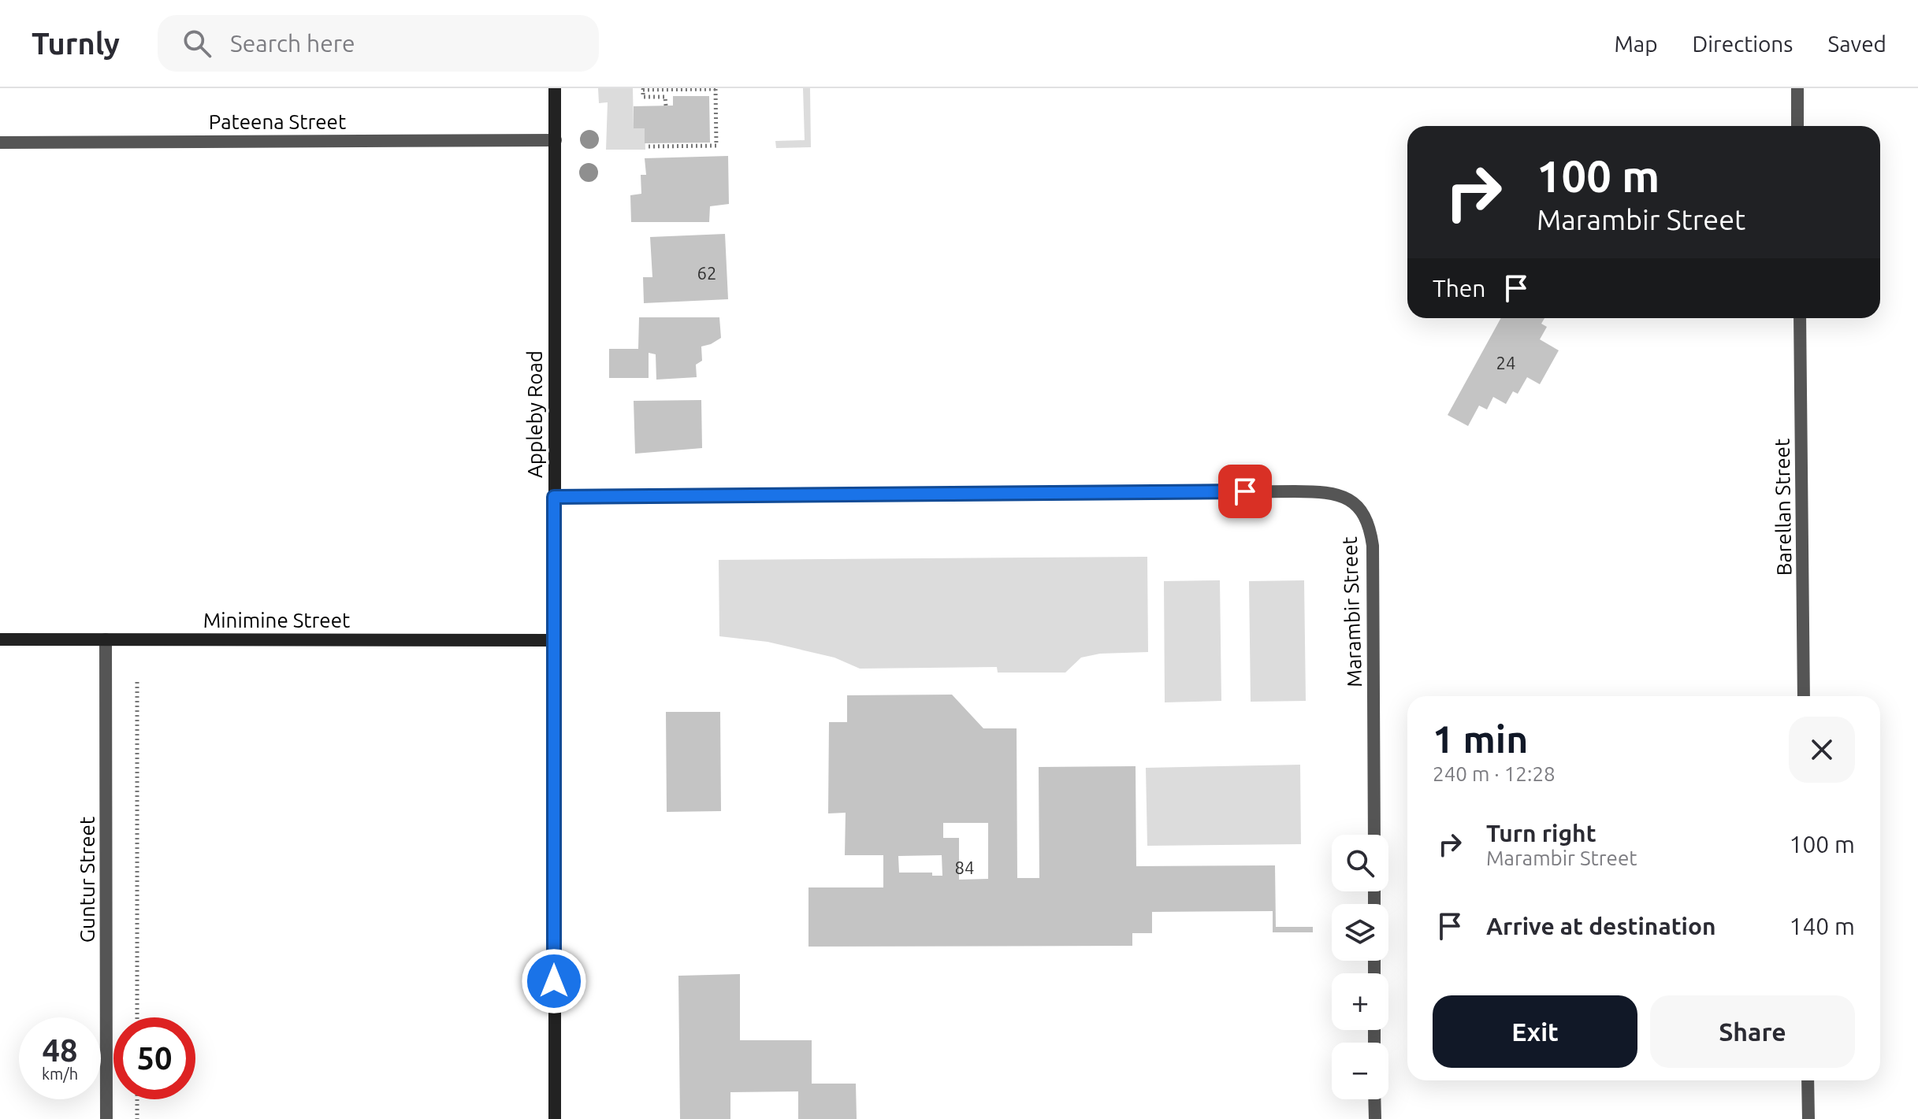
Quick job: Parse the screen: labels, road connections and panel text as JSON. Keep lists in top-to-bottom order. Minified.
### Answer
{"streets":{"main road":["Appleby Road","Minimine Street"],"street":["Pateena Street","Barellan Street","Marambir Street","Guntur Street"]},"crossings":[["Pateena Street","Appleby Road"],["Appleby Road","Marambir Street"],["Appleby Road","Minimine Street"],["Minimine Street","Guntur Street"]],"house_numbers":["62","24","84"],"page":{"header":"Turnly","search":"Search here","nav":["Map","Directions","Saved"],"turn":["100 m","Marambir Street"],"then":"Then","heading":["1 min","240 m · 12:28"],"list":[{"name":"Turn right","note":"Marambir Street","value":"100 m"},{"name":"Arrive at destination","value":"140 m"}],"map_buttons":["+","−"],"buttons":["Exit","Share"],"speed":"48 km/h","limit":"50"}}
